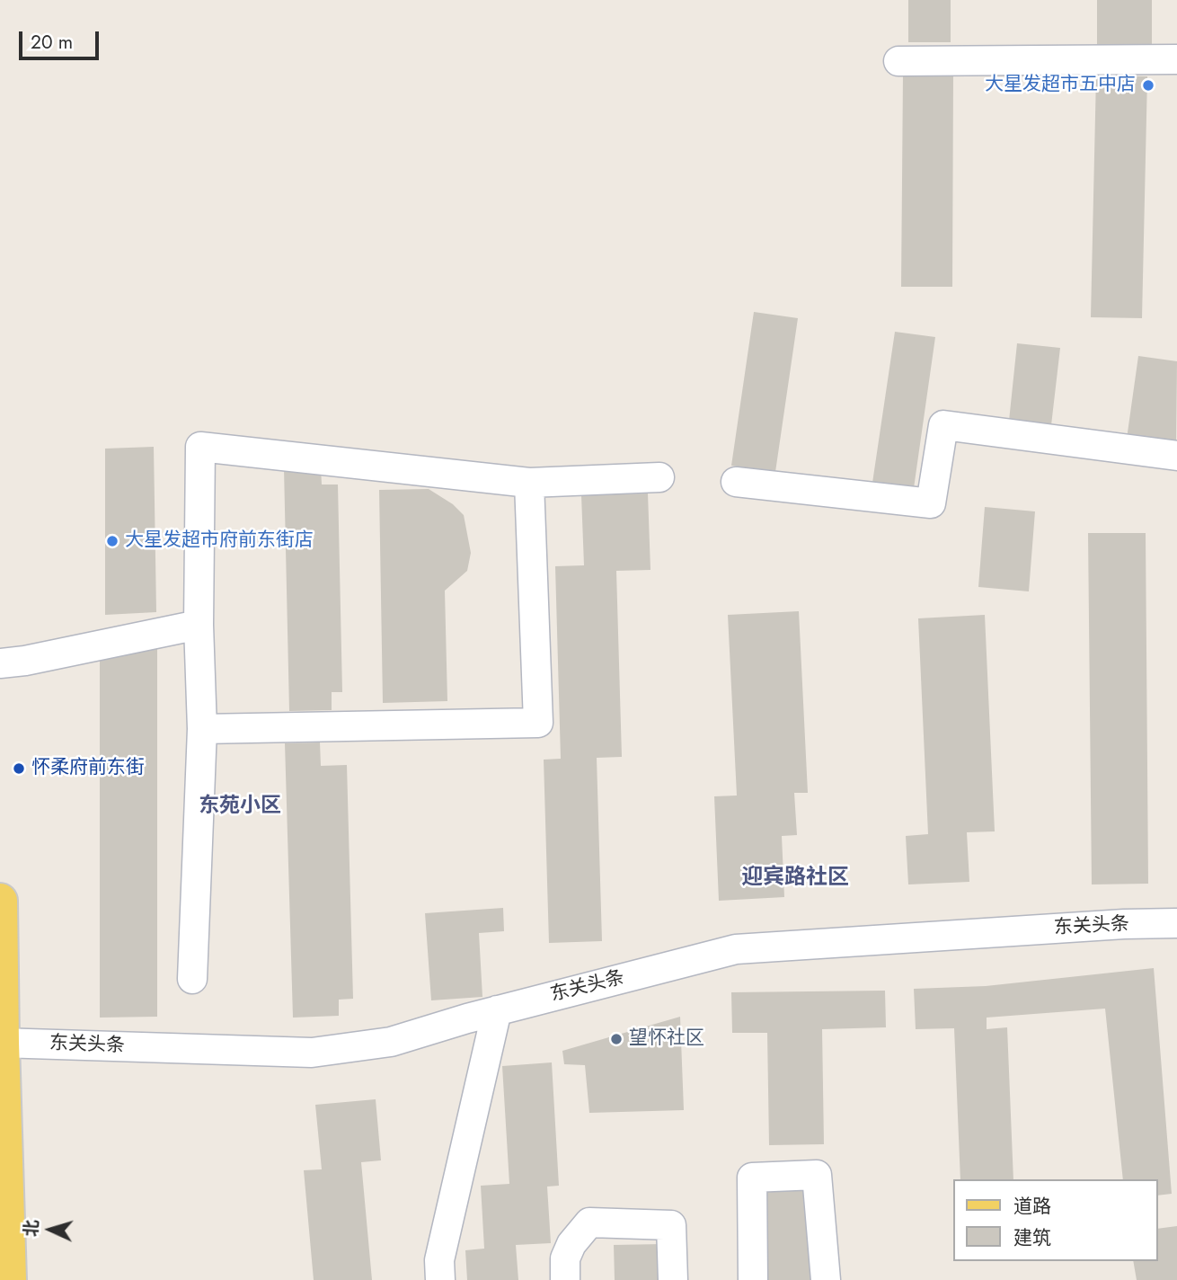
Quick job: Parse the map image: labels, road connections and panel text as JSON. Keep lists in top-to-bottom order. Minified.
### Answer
{"streets":{"street":["东关头条"]},"districts":["东苑小区","迎宾路社区"],"places":["大星发超市五中店","大星发超市府前东街店","怀柔府前东街","望怀社区"],"legend":["道路","建筑"],"scale_bar":"20 m","north":"left"}
